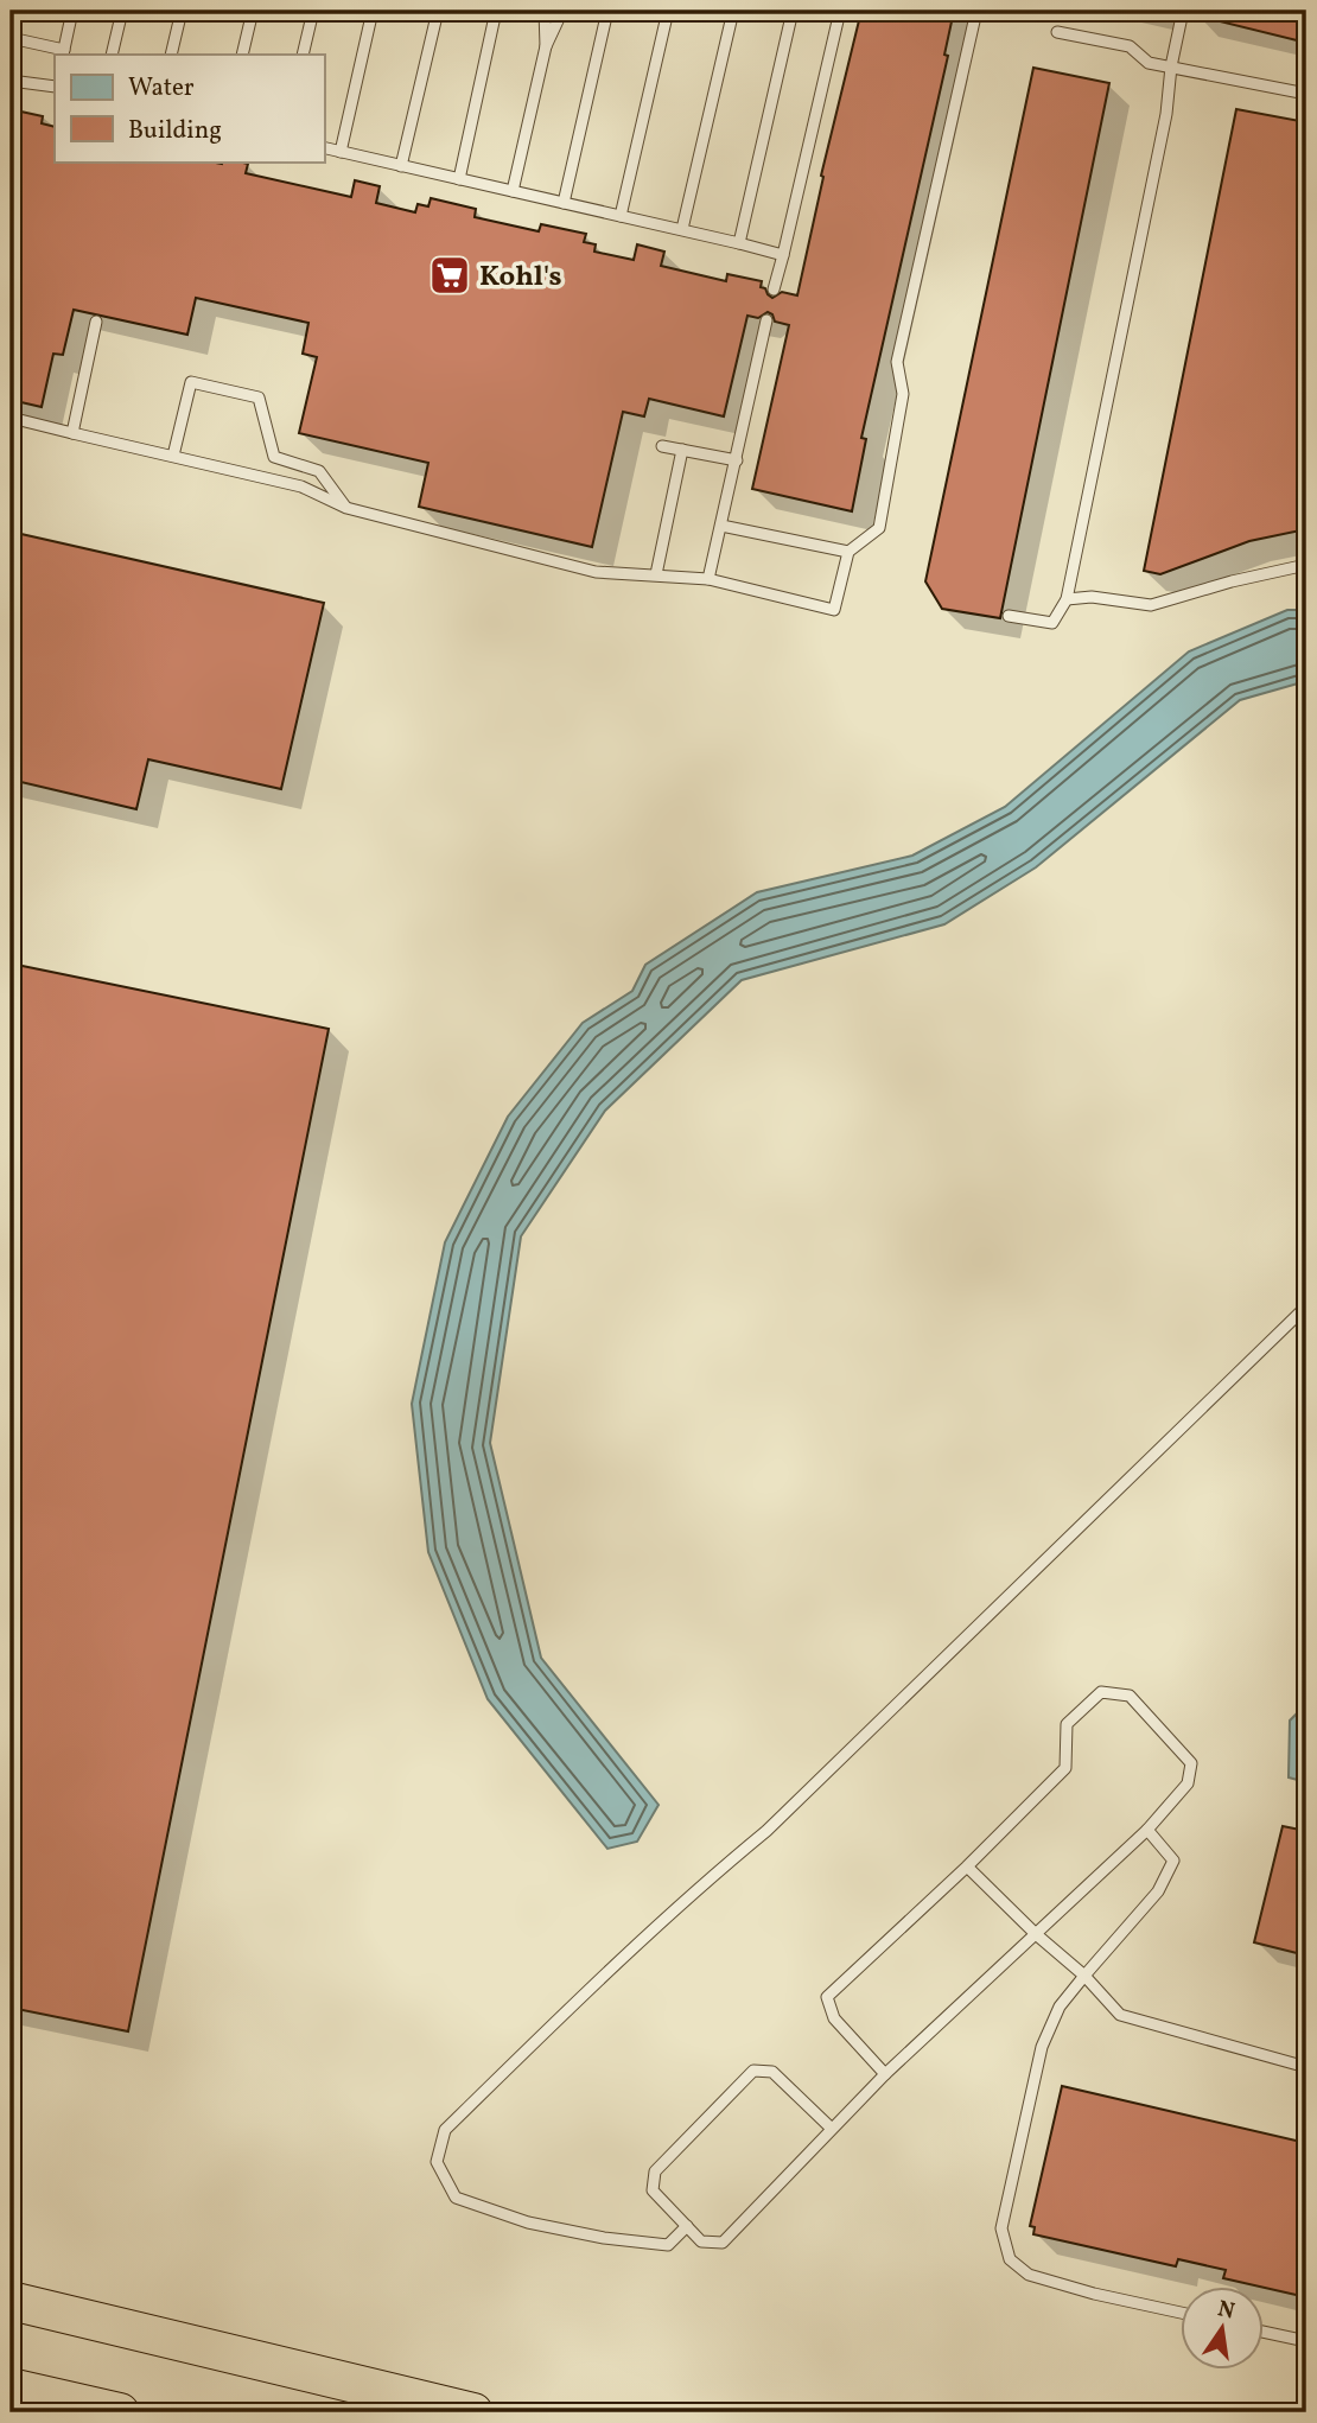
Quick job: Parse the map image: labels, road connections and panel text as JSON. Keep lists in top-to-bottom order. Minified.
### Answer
{"places":{"supermarket":["Kohl's"]},"legend":["Water","Building"],"north":"top"}
